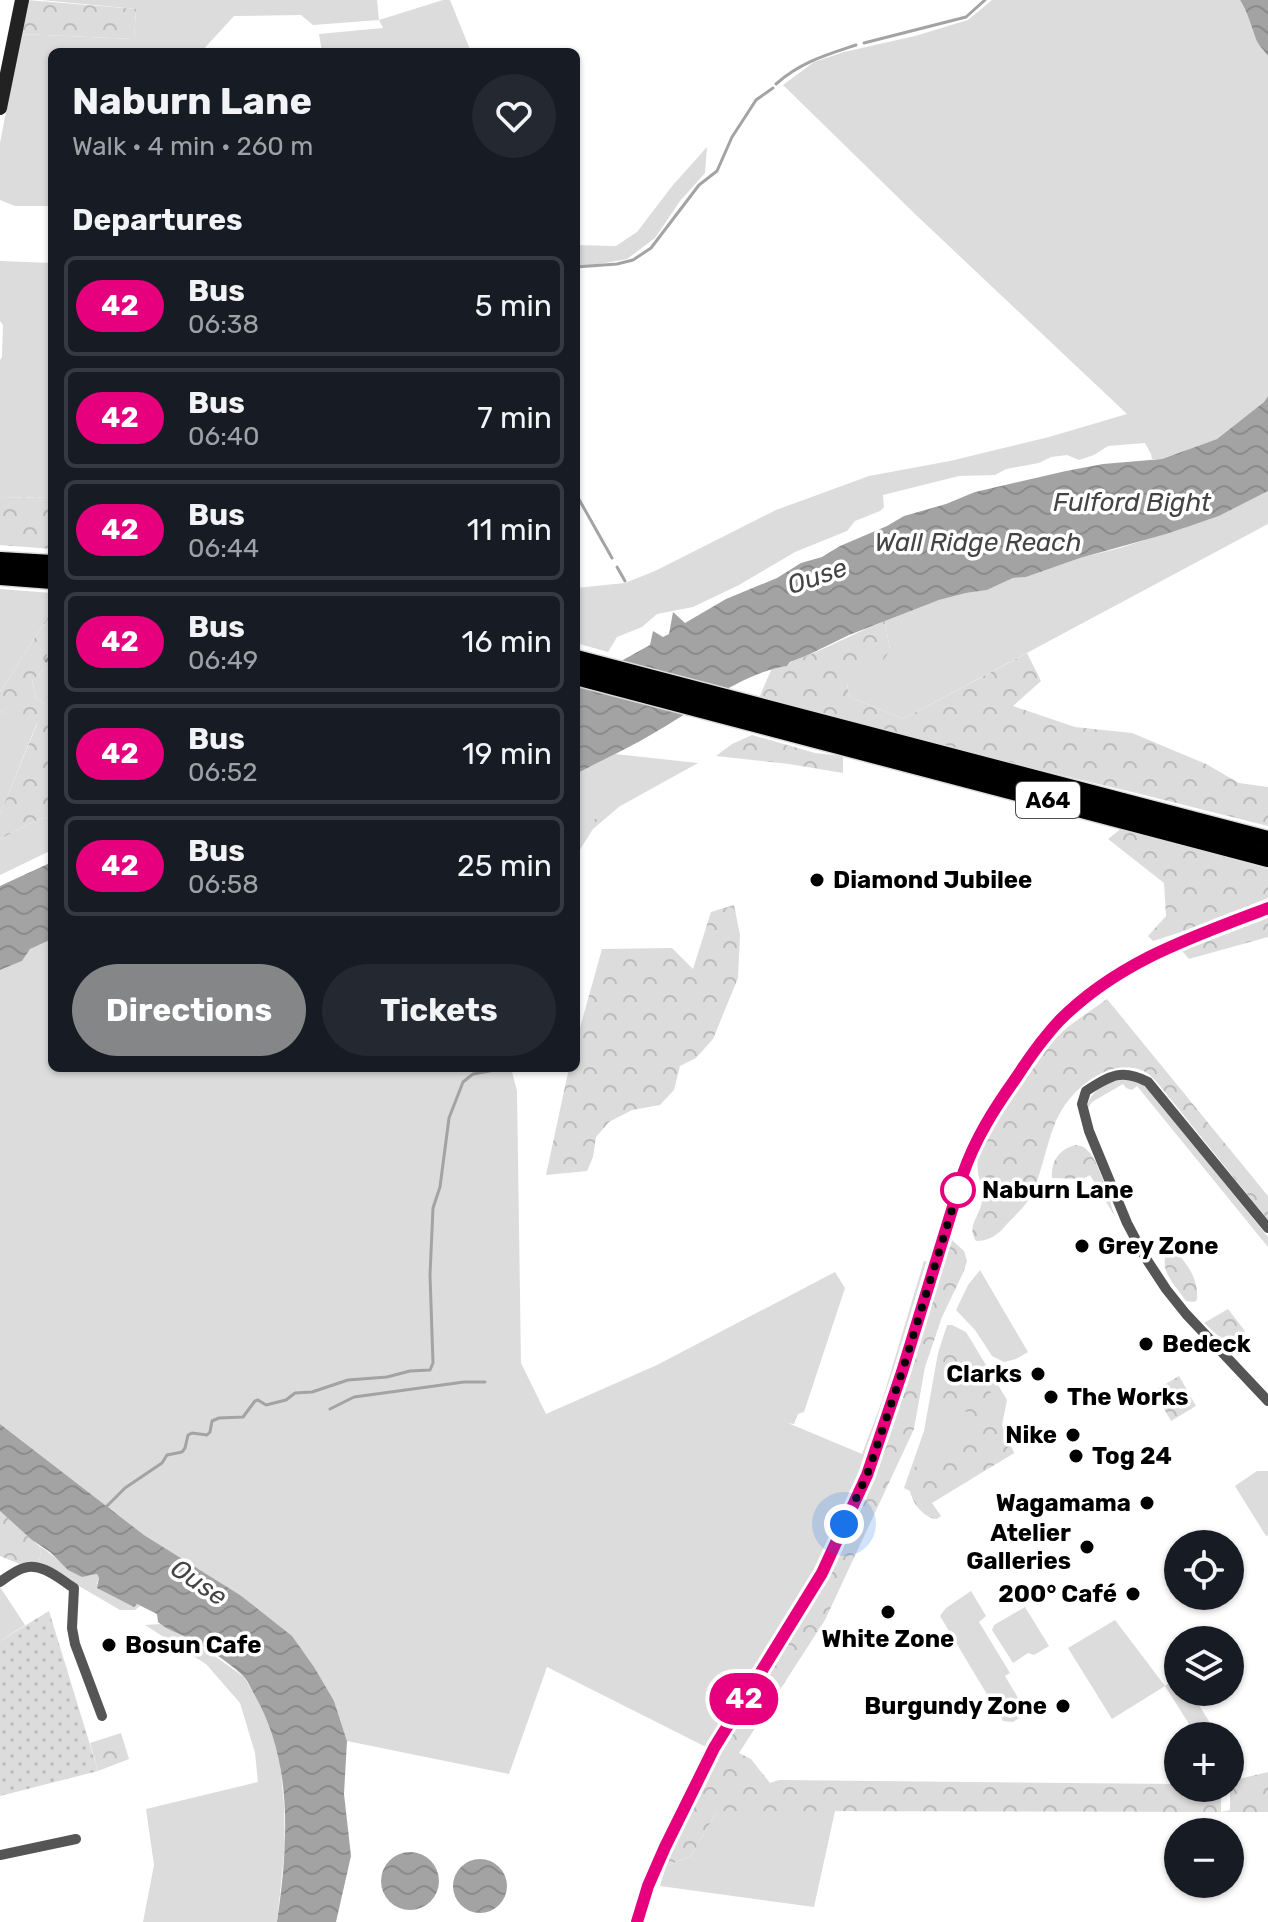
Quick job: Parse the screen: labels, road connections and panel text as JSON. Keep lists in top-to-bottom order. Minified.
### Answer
{"streets":{"highway":["A64"]},"water":["Fulford Bight","Wall Ridge Reach","Ouse"],"places":["Diamond Jubilee","Naburn Lane","Grey Zone","Bedeck","Clarks","The Works","Nike","Tog 24","Wagamama","Atelier Galleries","200° Café","White Zone","Bosun Cafe","Burgundy Zone"],"lines":["bus line 42"],"page":{"on_map":"42","heading":[["Naburn Lane","Walk · 4 min · 260 m"],"Departures"],"list":[{"mark":"42","name":"Bus","note":"06:38","value":"5 min"},{"mark":"42","name":"Bus","note":"06:40","value":"7 min"},{"mark":"42","name":"Bus","note":"06:44","value":"11 min"},{"mark":"42","name":"Bus","note":"06:49","value":"16 min"},{"mark":"42","name":"Bus","note":"06:52","value":"19 min"},{"mark":"42","name":"Bus","note":"06:58","value":"25 min"}],"buttons":["Directions","Tickets"],"map_buttons":["+","−"]}}
